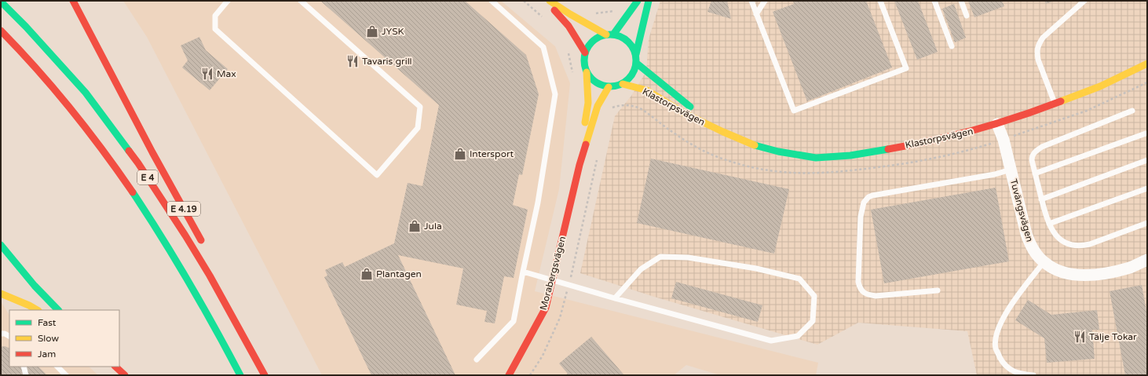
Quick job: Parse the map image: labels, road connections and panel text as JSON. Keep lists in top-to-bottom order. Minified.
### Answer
{"streets":{"main road":["Klastorpsvägen","E 4","E 4.19","Morabergsvägen"],"street":["Tuvängsvägen"]},"crossings":[["Klastorpsvägen","Tuvängsvägen"],["Klastorpsvägen","Morabergsvägen"]],"places":{"shop":["JYSK","Intersport","Jula","Plantagen"],"restaurant":["Tavaris grill","Max","Tälje Tokar"]},"legend":["Fast","Slow","Jam"]}
